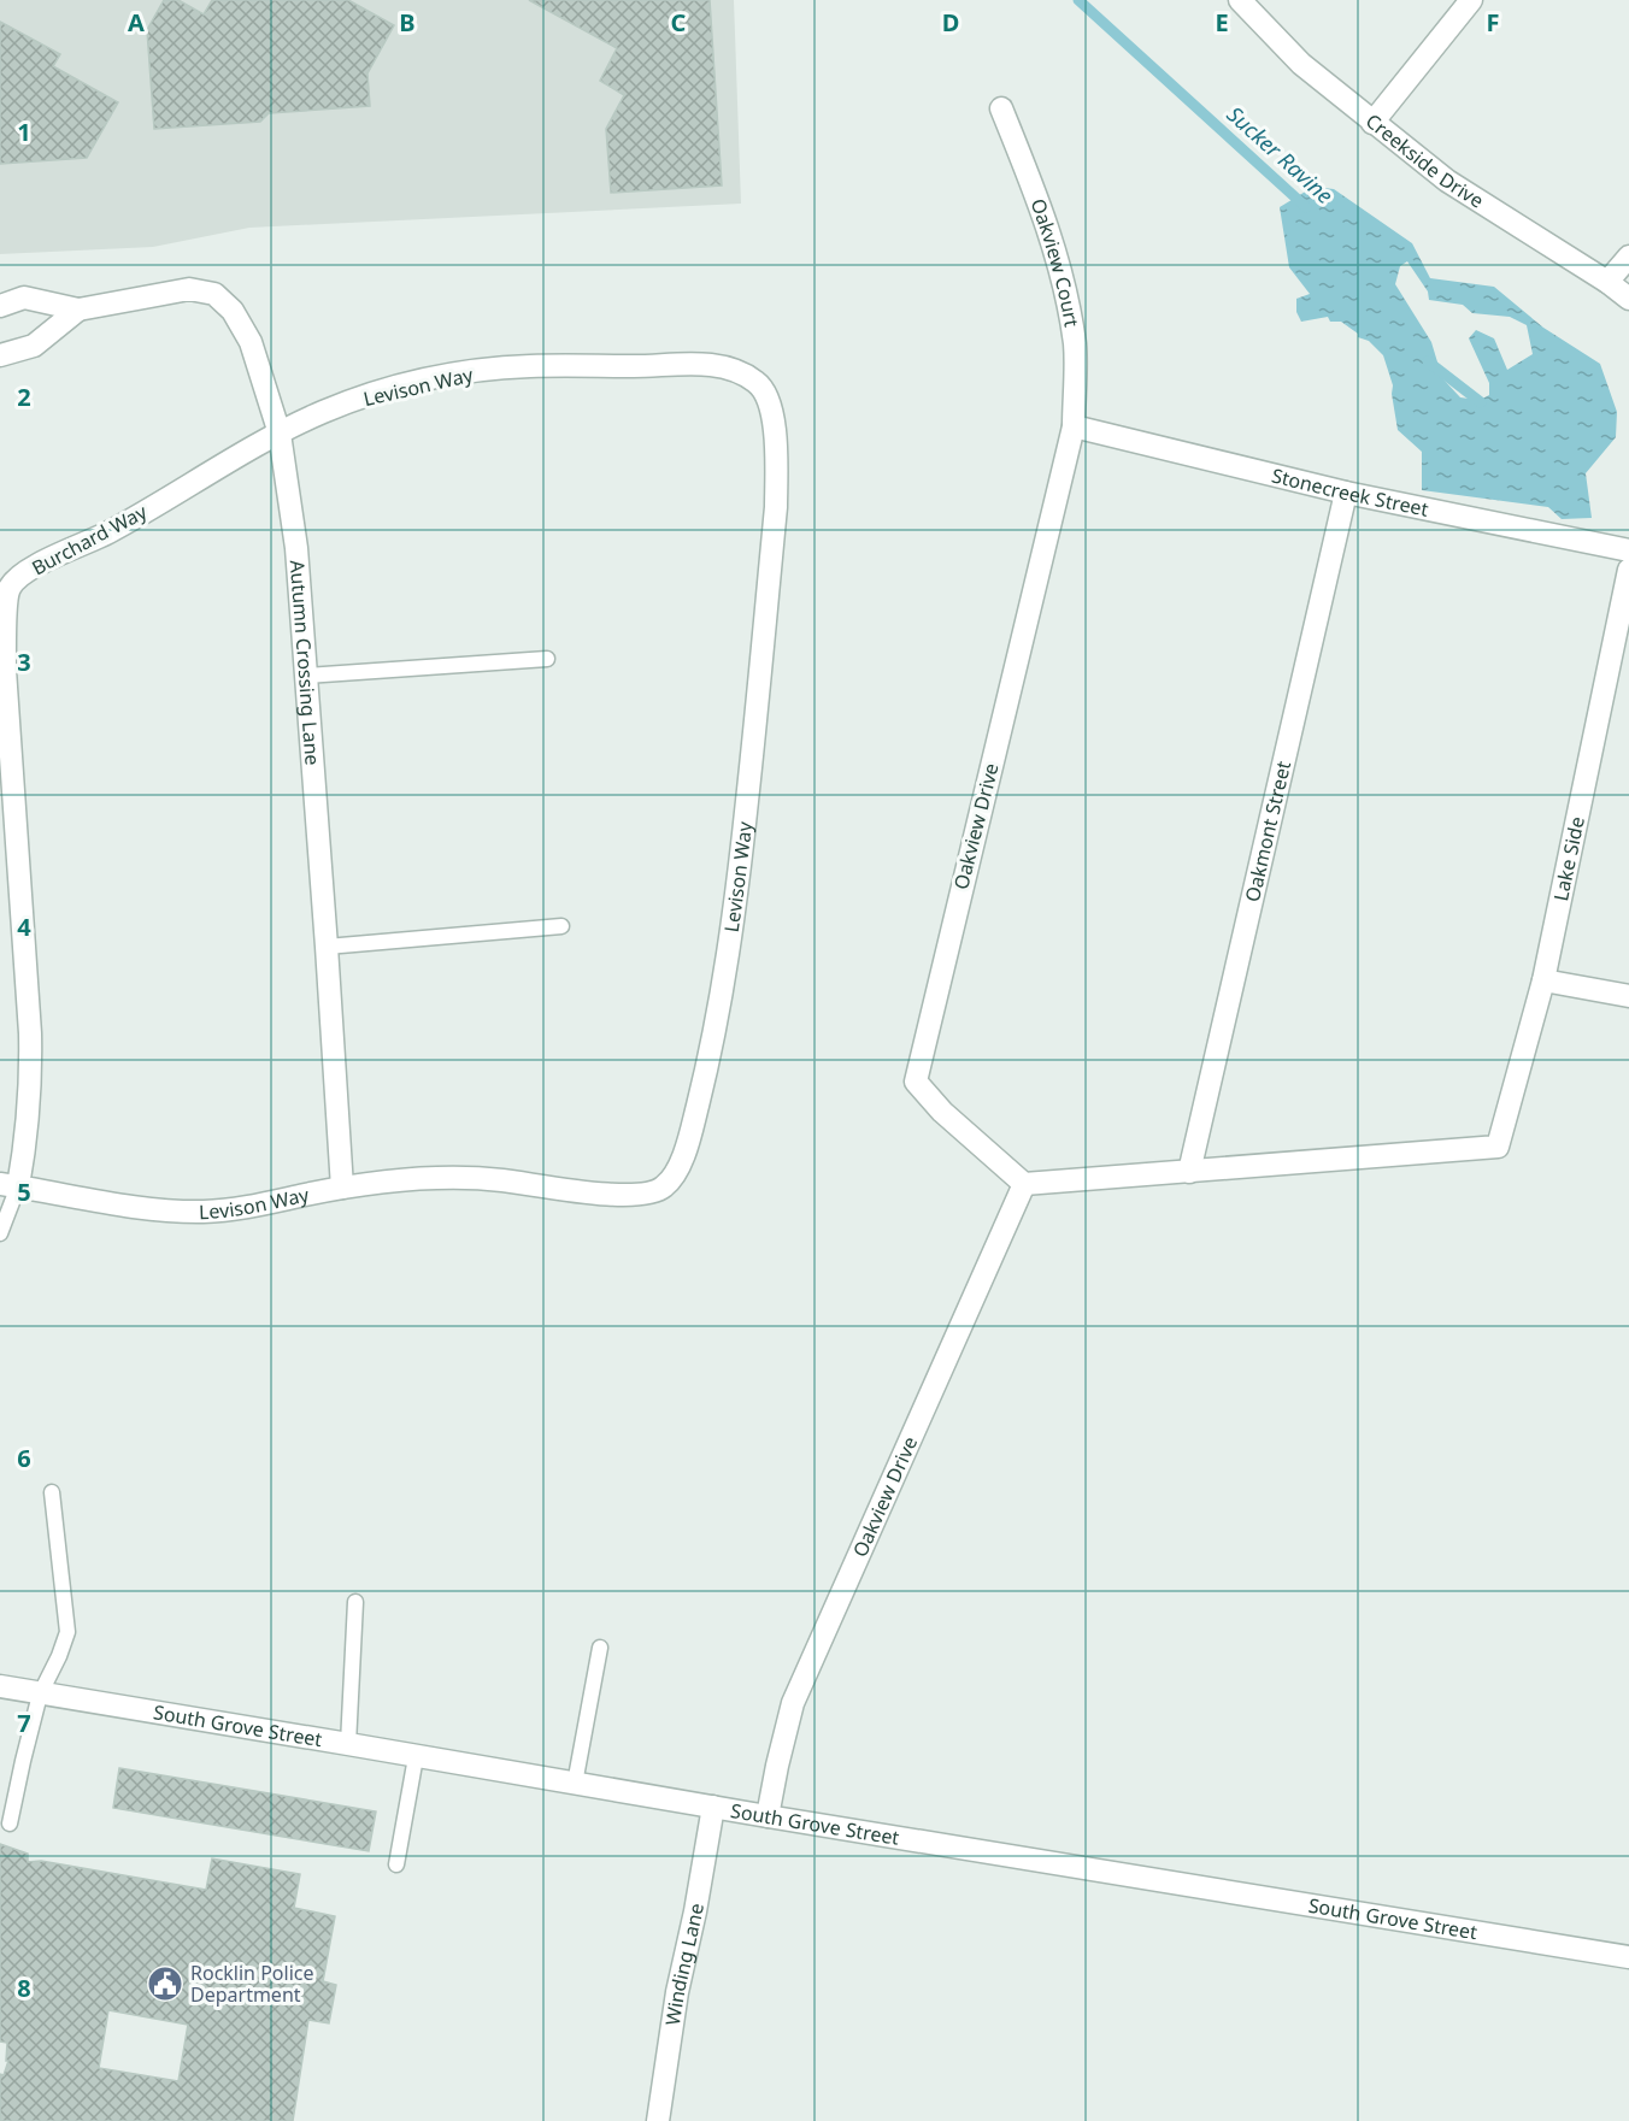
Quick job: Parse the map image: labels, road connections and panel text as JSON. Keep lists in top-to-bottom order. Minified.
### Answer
{"streets":{"street":["Creekside Drive","Oakview Court","Levison Way","Stonecreek Street","Burchard Way","Autumn Crossing Lane","Oakview Drive","Oakmont Street","Lake Side","South Grove Street","Winding Lane"]},"crossings":[["Oakview Court","Stonecreek Street"],["Oakview Court","Oakview Drive"],["Levison Way","Burchard Way"],["Levison Way","Autumn Crossing Lane"],["Stonecreek Street","Oakview Drive"],["Stonecreek Street","Oakmont Street"],["Burchard Way","Autumn Crossing Lane"],["Oakview Drive","South Grove Street"],["Oakmont Street","Lake Side"],["South Grove Street","Winding Lane"]],"water":["Sucker Ravine"],"places":{"public building":["Rocklin Police Department"]},"grid":{"columns":["A","B","C","D","E","F"],"rows":["1","2","3","4","5","6","7","8"]}}
